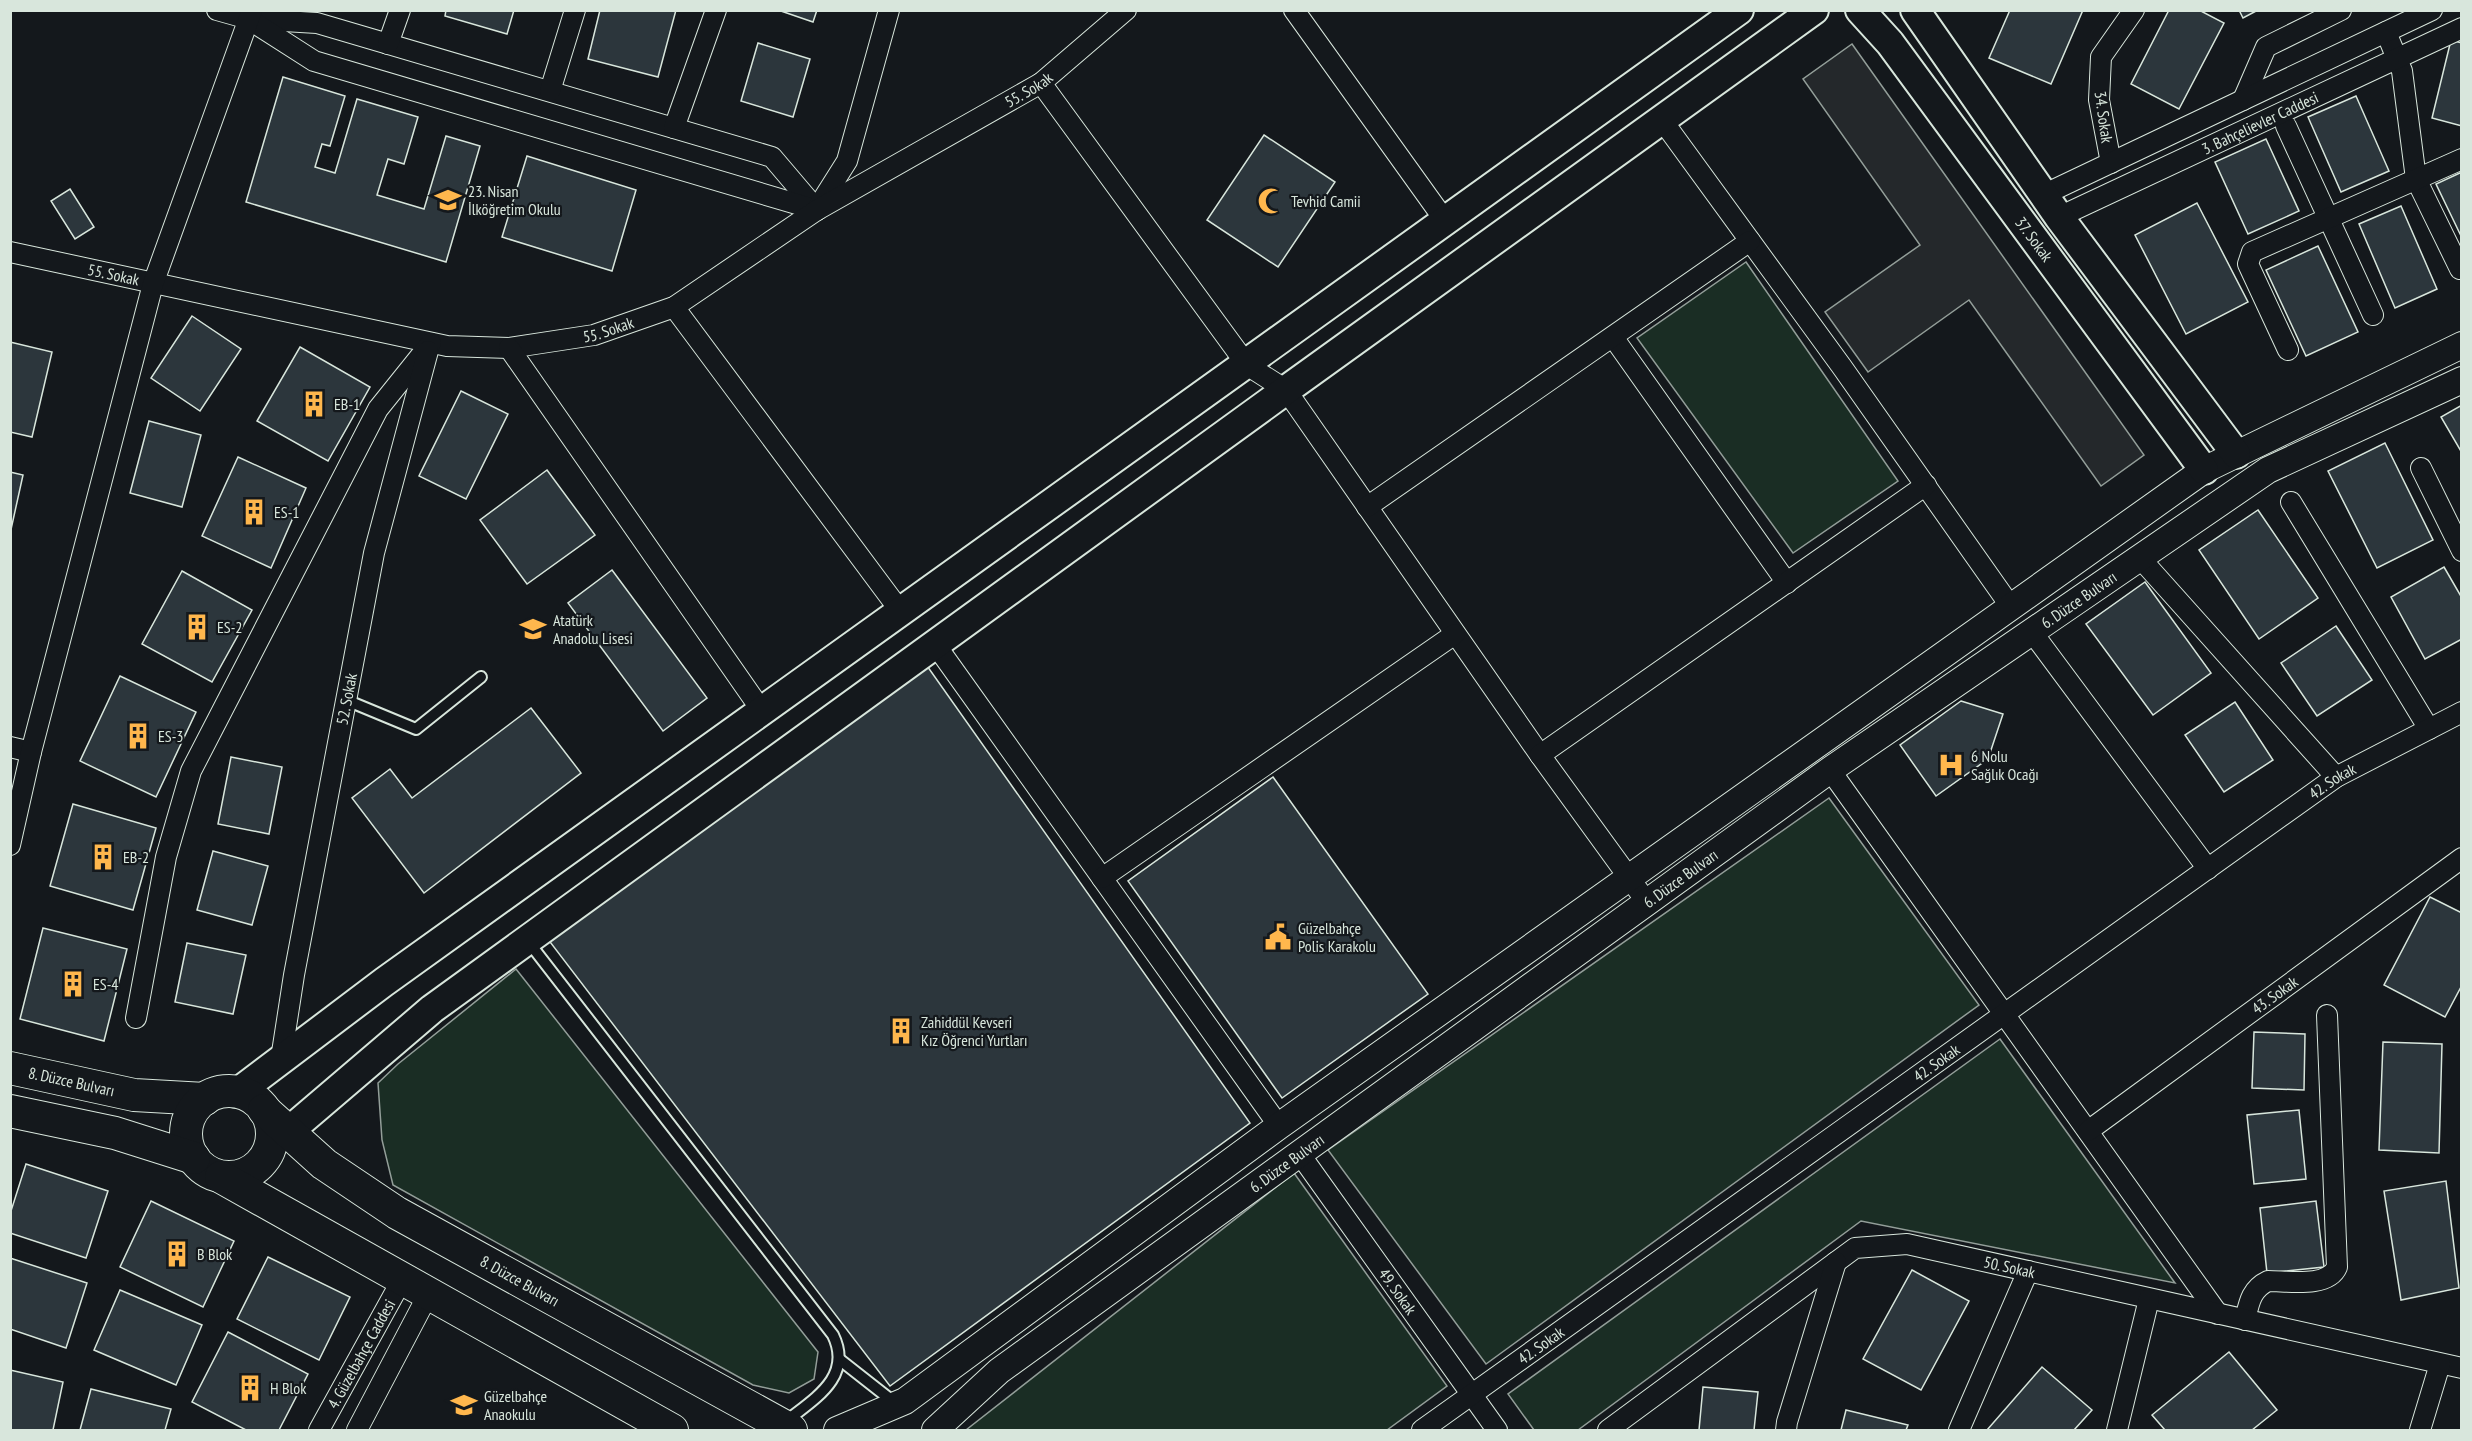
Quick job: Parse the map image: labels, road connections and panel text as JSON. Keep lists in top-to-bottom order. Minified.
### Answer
{"streets":{"main road":["37. Sokak","8. Düzce Bulvarı"],"street":["55. Sokak","34. Sokak","3. Bahçelievler Caddesi","6. Düzce Bulvarı","52. Sokak","42. Sokak","43. Sokak","50. Sokak","49. Sokak","4. Güzelbahçe Caddesi"]},"crossings":[["55. Sokak","52. Sokak"],["34. Sokak","3. Bahçelievler Caddesi"],["37. Sokak","6. Düzce Bulvarı"],["6. Düzce Bulvarı","49. Sokak"],["42. Sokak","49. Sokak"]],"places":{"school or university":["23. Nisan İlköğretim Okulu","Atatürk Anadolu Lisesi","Güzelbahçe Anaokulu"],"mosque":["Tevhid Camii"],"building":["EB-1","ES-1","ES-2","ES-3","EB-2","ES-4","Zahiddül Kevseri Kız Öğrenci Yurtları","B Blok","H Blok"],"hospital":["6 Nolu Sağlık Ocağı"],"public building":["Güzelbahçe Polis Karakolu"]}}
